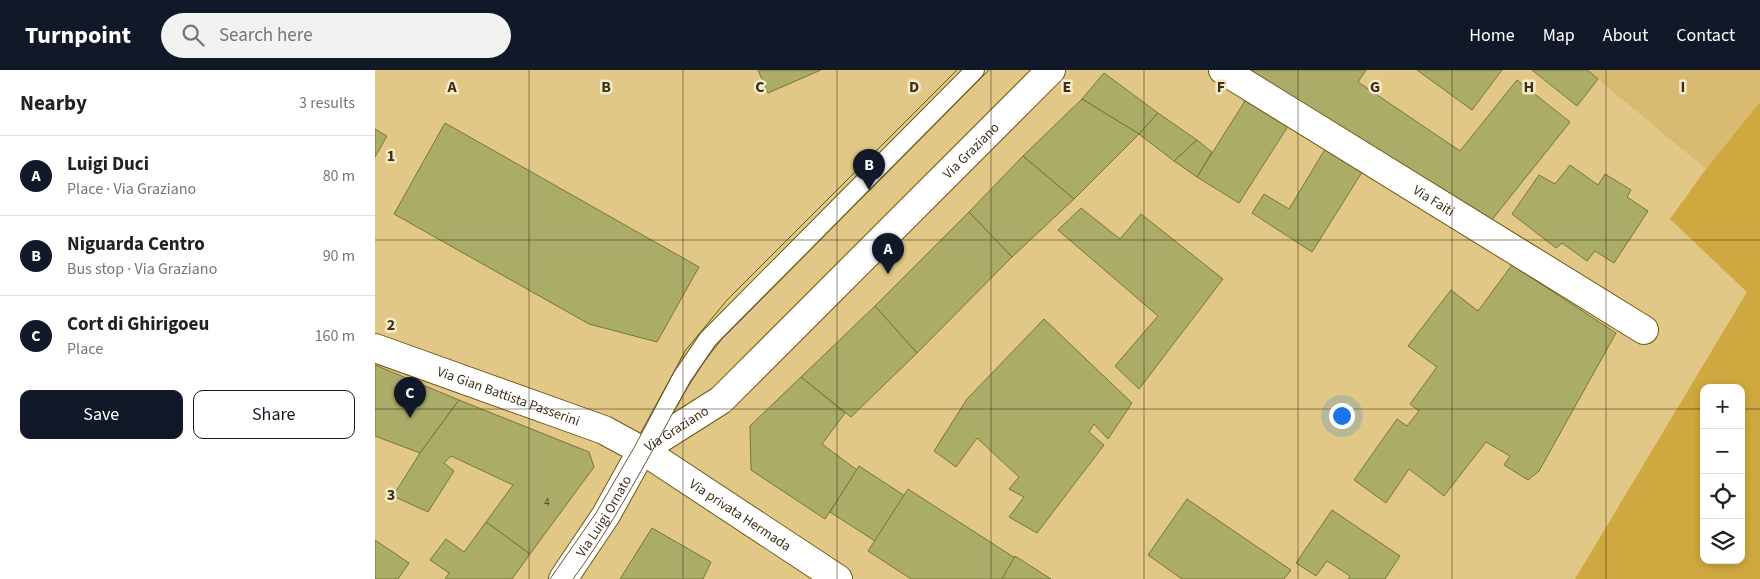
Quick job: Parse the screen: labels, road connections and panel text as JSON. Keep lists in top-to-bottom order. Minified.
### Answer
{"streets":{"street":["Via Graziano","Via Faiti","Via Gian Battista Passerini","Via privata Hermada","Via Luigi Ornato"]},"crossings":[["Via Graziano","Via Gian Battista Passerini"],["Via Graziano","Via privata Hermada"],["Via Graziano","Via Luigi Ornato"],["Via Gian Battista Passerini","Via privata Hermada"],["Via Gian Battista Passerini","Via Luigi Ornato"],["Via privata Hermada","Via Luigi Ornato"]],"house_numbers":["4"],"page":{"header":"Turnpoint","search":"Search here","nav":["Home","Map","About","Contact"],"heading":["Nearby","3 results"],"list":[{"mark":"A","name":"Luigi Duci","note":"Place · Via Graziano","value":"80 m"},{"mark":"B","name":"Niguarda Centro","note":"Bus stop · Via Graziano","value":"90 m"},{"mark":"C","name":"Cort di Ghirigoeu","note":"Place","value":"160 m"}],"pins":["B","A","C"],"buttons":["Save","Share"],"map_buttons":["+","−"]},"grid":{"columns":["A","B","C","D","E","F","G","H","I"],"rows":["1","2","3"]}}
